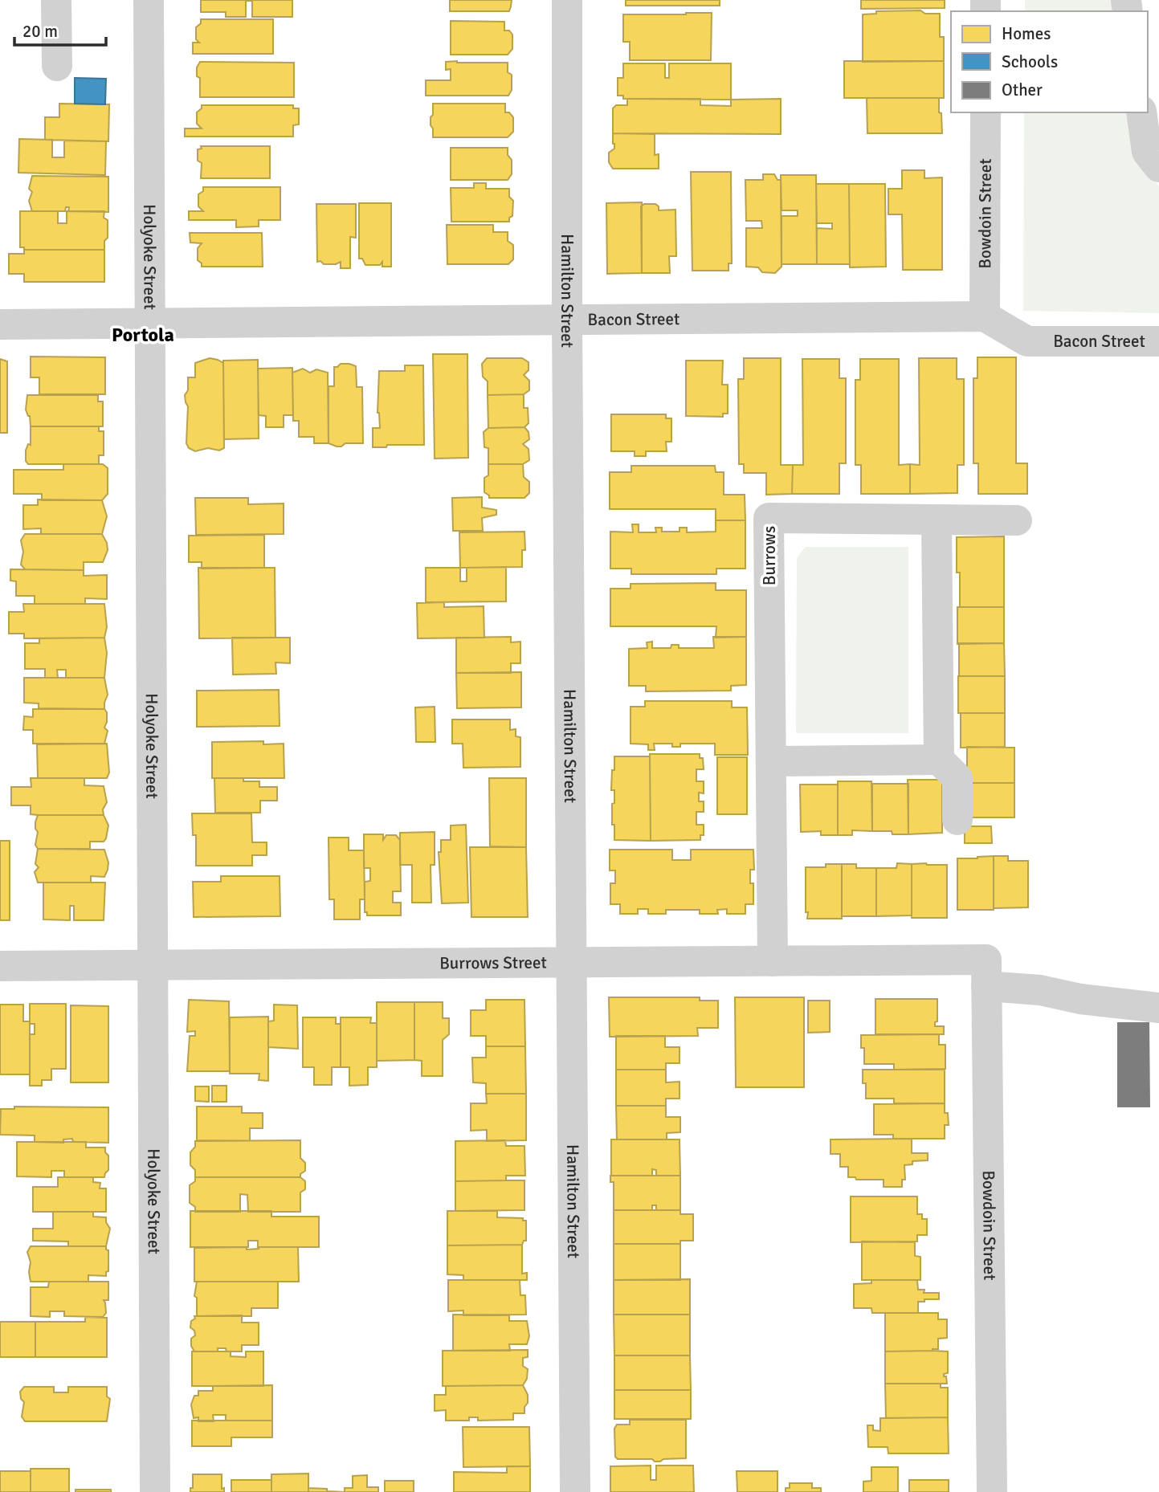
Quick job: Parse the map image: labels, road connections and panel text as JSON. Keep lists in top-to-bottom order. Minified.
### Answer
{"streets":{"street":["Bowdoin Street","Holyoke Street","Hamilton Street","Bacon Street","Burrows","Burrows Street"]},"crossings":[["Bowdoin Street","Bacon Street"],["Bowdoin Street","Burrows Street"],["Holyoke Street","Bacon Street"],["Holyoke Street","Burrows Street"],["Hamilton Street","Bacon Street"],["Hamilton Street","Burrows Street"],["Burrows","Burrows Street"]],"districts":["Portola"],"legend":["Homes","Schools","Other"],"scale_bar":"20 m"}
